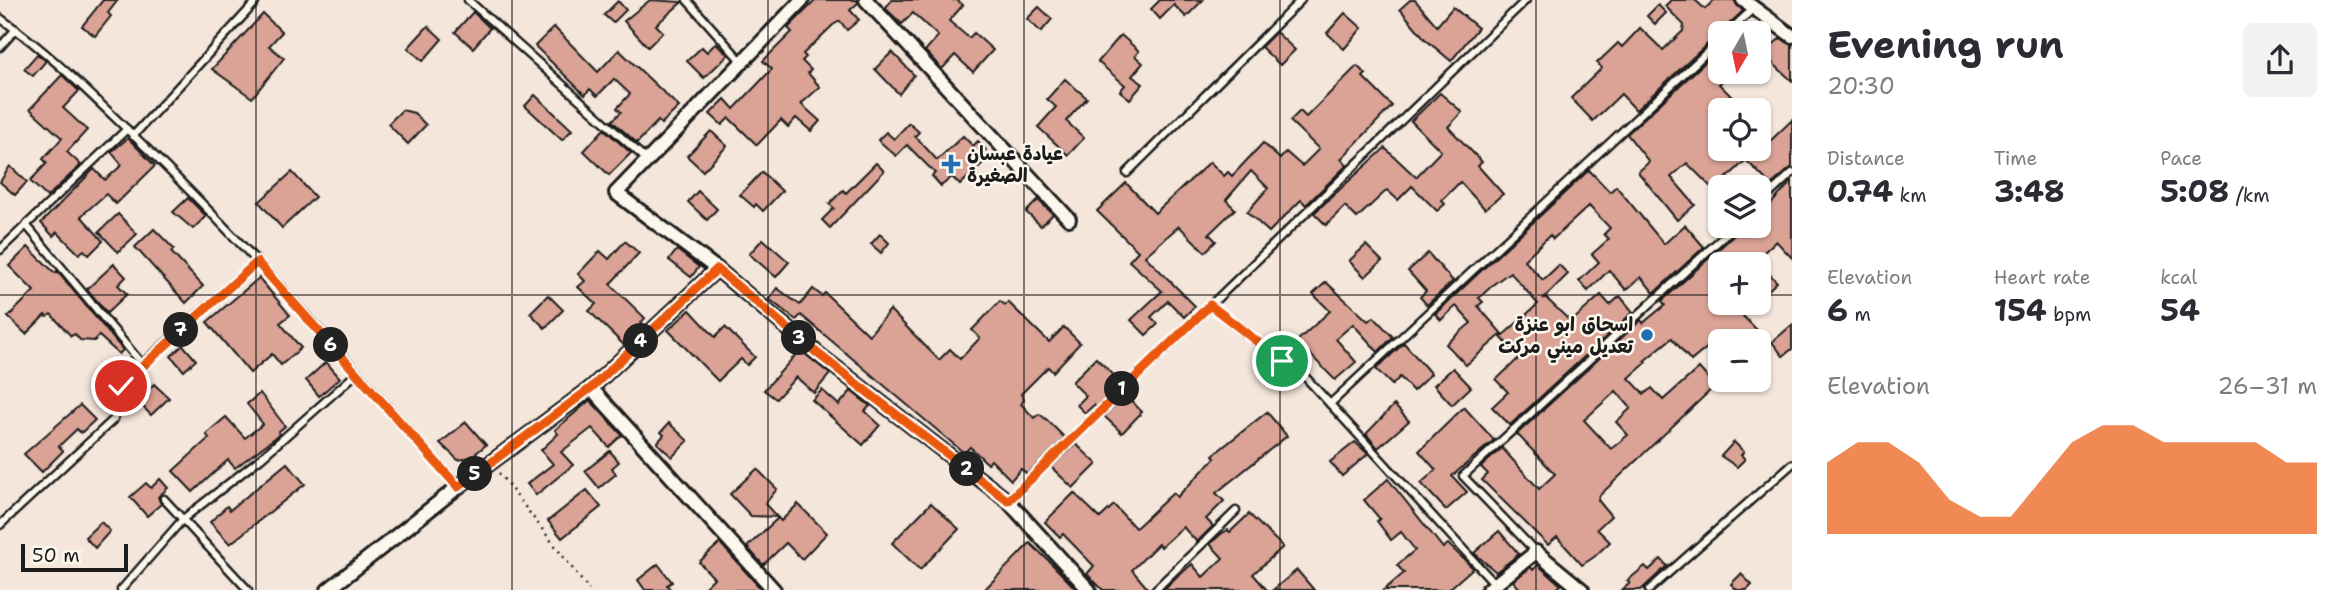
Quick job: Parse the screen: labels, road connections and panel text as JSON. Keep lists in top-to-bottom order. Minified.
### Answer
{"places":{"health":["عيادة عبسان الصغيرة"],"other":["اسحاق ابو عنزة تعديل ميني مركت"]},"scale_bar":"50 m","north":"bottom","page":{"heading":["Evening run","20:30"],"map_buttons":["+","−"],"stats":[["Distance","0.74 km"],["Time","3:48"],["Pace","5:08 /km"],["Elevation","6 m"],["Heart rate","154 bpm"],["kcal","54"]],"pins":["7","3","4","6","1","2","5"],"chart":["Elevation","26–31 m"],"scale":"50 m"}}
